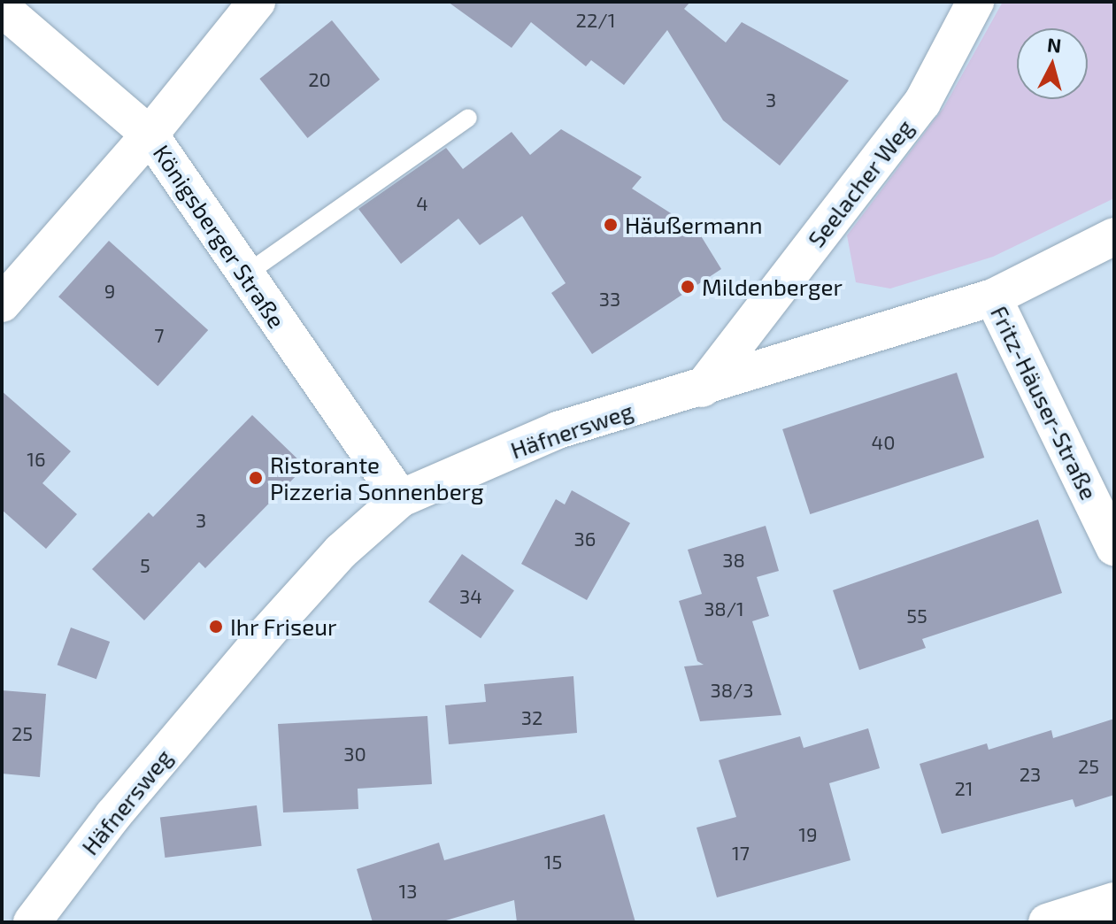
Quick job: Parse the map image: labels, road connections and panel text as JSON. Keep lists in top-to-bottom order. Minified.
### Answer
{"streets":{"street":["Seelacher Weg","Königsberger Straße","Fritz-Häuser-Straße","Häfnersweg"]},"crossings":[["Seelacher Weg","Häfnersweg"],["Königsberger Straße","Häfnersweg"],["Fritz-Häuser-Straße","Häfnersweg"]],"places":["Häußermann","Mildenberger","Ristorante Pizzeria Sonnenberg","Ihr Friseur"],"house_numbers":["22/1","20","3","4","9","33","7","40","16","3","36","38","5","34","38/1","55","38/3","32","25","30","25","23","21","19","17","15","13"],"north":"top"}
